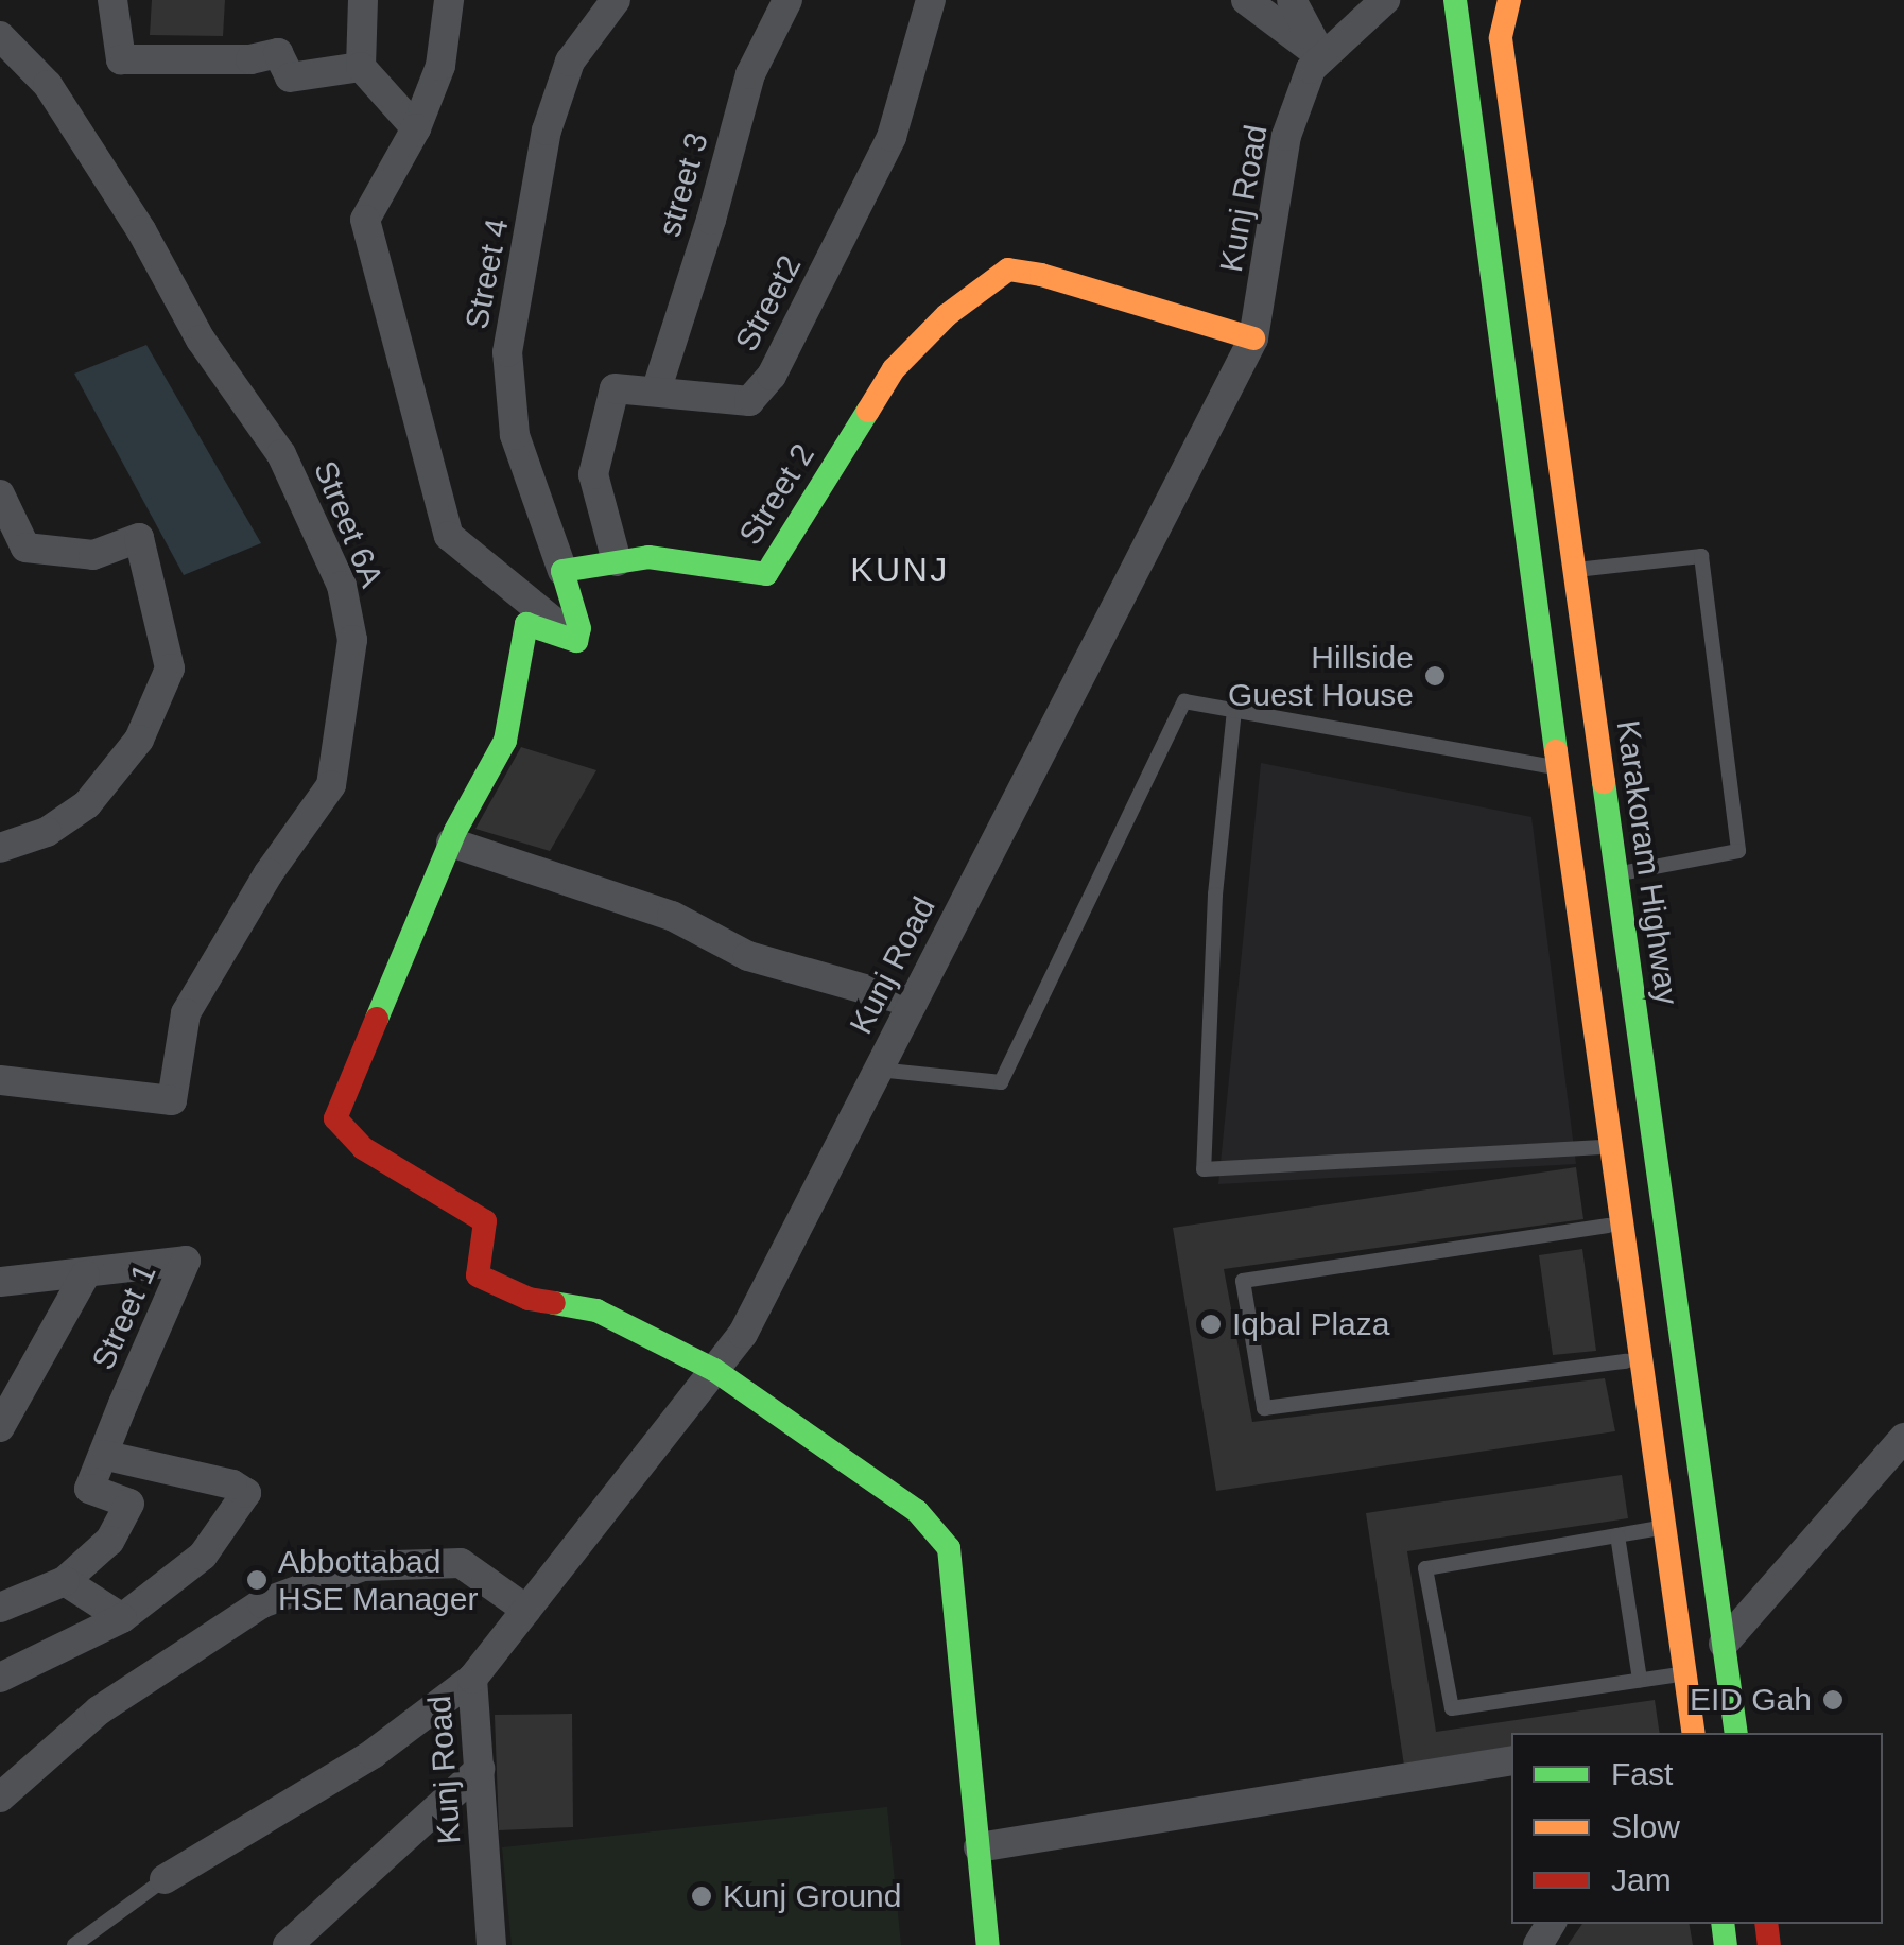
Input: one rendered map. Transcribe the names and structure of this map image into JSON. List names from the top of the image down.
{
  "streets": {
    "main road": ["Street 2", "Karakoram Highway"],
    "street": [
      "street 3",
      "Kunj Road",
      "Street 4",
      "Street2",
      "Street 6A",
      "Street 1"
    ]
  },
  "crossings": [
    ["street 3", "Street2"],
    ["Kunj Road", "Street 2"],
    ["Street 4", "Street 2"],
    ["Street2", "Street 2"]
  ],
  "districts": ["KUNJ"],
  "places": [
    "Hillside Guest House",
    "Iqbal Plaza",
    "Abbottabad HSE Manager",
    "EID Gah",
    "Kunj Ground"
  ],
  "legend": ["Fast", "Slow", "Jam"]
}
